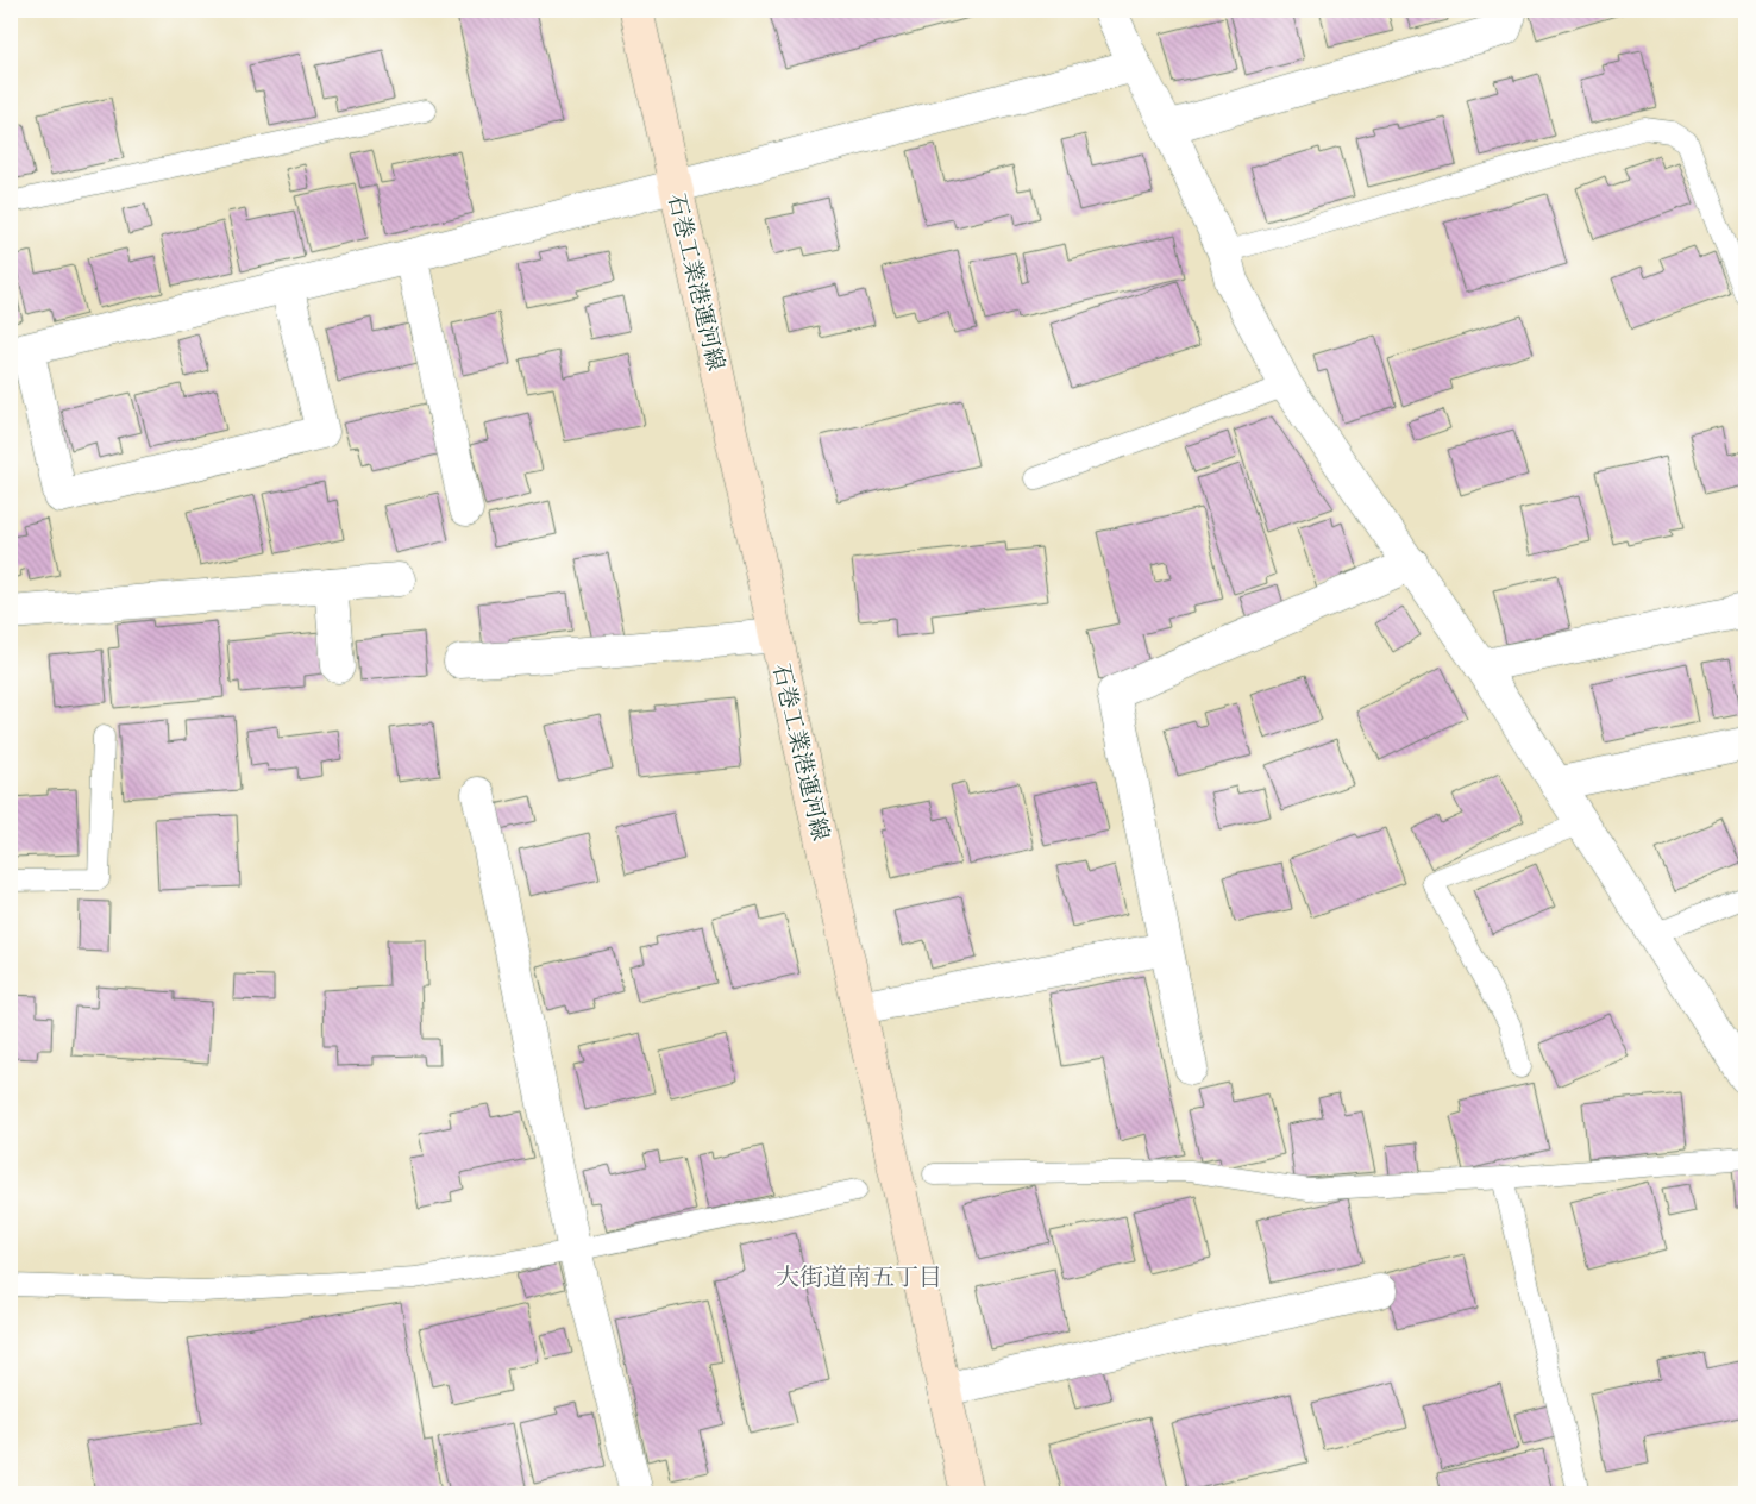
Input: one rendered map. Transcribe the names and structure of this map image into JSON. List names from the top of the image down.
{
  "streets": {
    "street": ["石巻工業港運河線"]
  },
  "districts": ["大街道南五丁目"]
}
